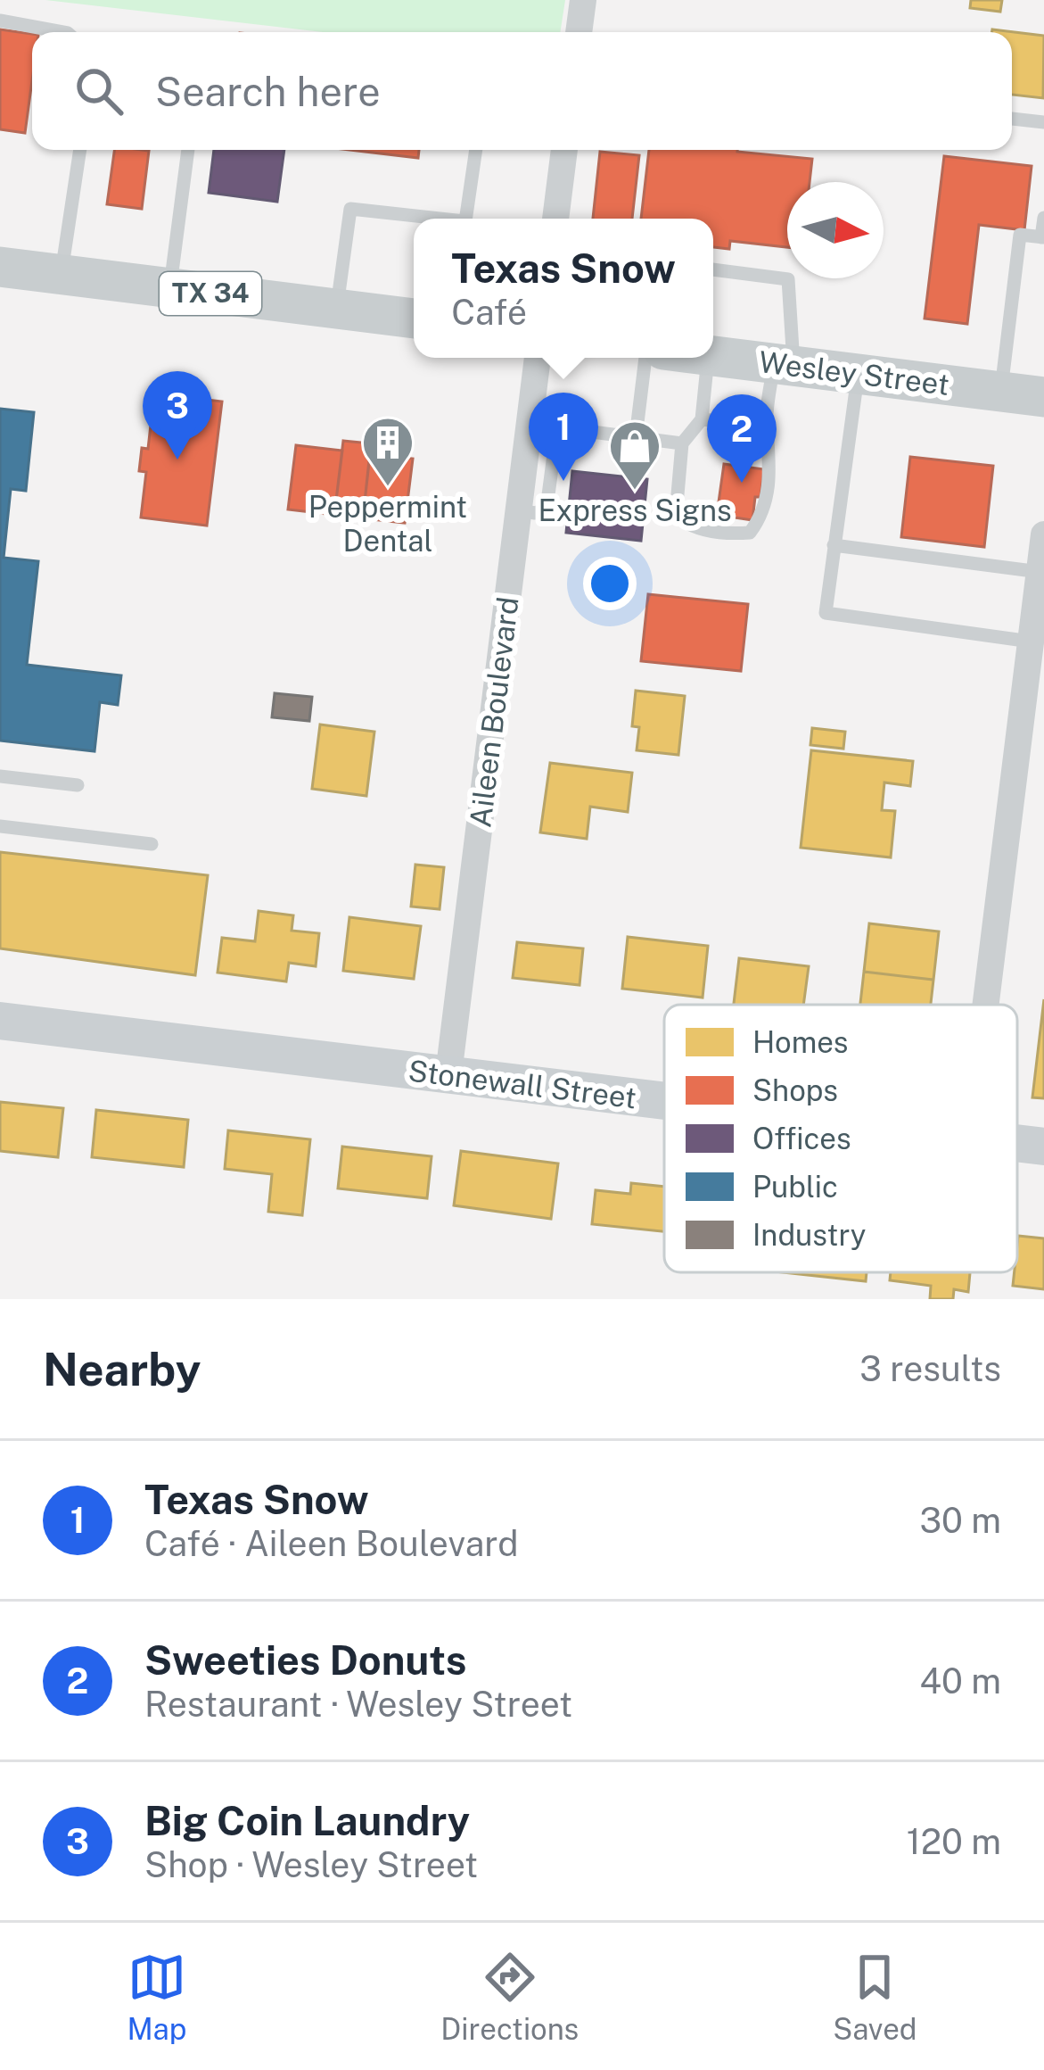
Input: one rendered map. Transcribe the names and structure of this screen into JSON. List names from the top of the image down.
{
  "streets": {
    "main road": ["TX 34", "Wesley Street"],
    "street": ["Aileen Boulevard", "Stonewall Street"]
  },
  "crossings": [
    ["Aileen Boulevard", "Stonewall Street"]
  ],
  "places": {
    "building": ["Peppermint Dental"],
    "shop": ["Express Signs"]
  },
  "legend": [
    "Homes",
    "Shops",
    "Offices",
    "Public",
    "Industry"
  ],
  "north": "right",
  "page": {
    "search": "Search here",
    "popup": ["Texas Snow", "Café"],
    "pins": ["3", "1", "2"],
    "heading": ["Nearby", "3 results"],
    "list": [
      {
        "mark": "1",
        "name": "Texas Snow",
        "note": "Café · Aileen Boulevard",
        "value": "30 m"
      },
      {
        "mark": "2",
        "name": "Sweeties Donuts",
        "note": "Restaurant · Wesley Street",
        "value": "40 m"
      },
      {
        "mark": "3",
        "name": "Big Coin Laundry",
        "note": "Shop · Wesley Street",
        "value": "120 m"
      }
    ],
    "nav": ["Map", "Directions", "Saved"]
  }
}
